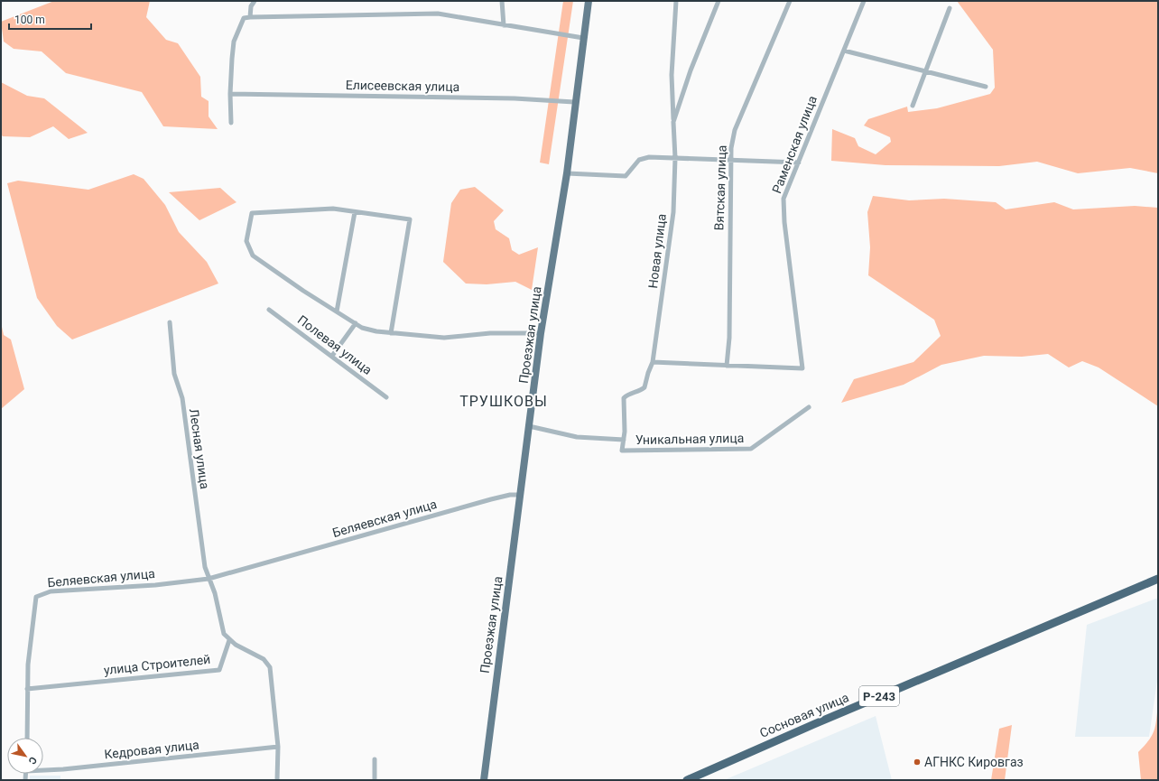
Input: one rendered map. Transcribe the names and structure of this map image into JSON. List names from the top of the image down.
{
  "streets": {
    "highway": ["Р-243", "Сосновая улица"],
    "main road": ["Проезжая улица"],
    "street": [
      "Елисеевская улица",
      "Раменская улица",
      "Вятская улица",
      "Новая улица",
      "Полевая улица",
      "Уникальная улица",
      "Лесная улица",
      "Беляевская улица",
      "улица Строителей",
      "Кедровая улица"
    ]
  },
  "crossings": [
    ["Елисеевская улица", "Проезжая улица"],
    ["Раменская улица", "Вятская улица"],
    ["Новая улица", "Уникальная улица"],
    ["Проезжая улица", "Беляевская улица"],
    ["Лесная улица", "Беляевская улица"],
    ["Лесная улица", "улица Строителей"],
    ["Беляевская улица", "улица Строителей"]
  ],
  "districts": ["ТРУШКОВЫ"],
  "places": ["АГНКС Кировгаз"],
  "scale_bar": "100 m",
  "north": "bottom right"
}
